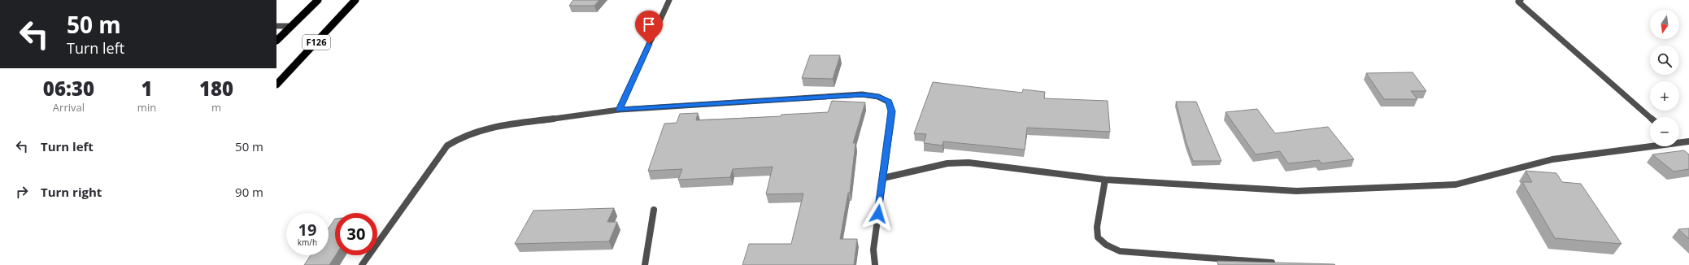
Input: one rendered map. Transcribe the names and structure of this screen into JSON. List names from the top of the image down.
{
  "streets": {
    "main road": ["F126"]
  },
  "north": "bottom",
  "page": {
    "turn": ["50 m", "Turn left"],
    "map_buttons": ["+", "−"],
    "eta": [
      "06:30",
      "Arrival",
      "1",
      "min",
      "180",
      "m"
    ],
    "list": [
      {
        "name": "Turn left",
        "value": "50 m"
      },
      {
        "name": "Turn right",
        "value": "90 m"
      }
    ],
    "speed": "19 km/h",
    "limit": "30"
  }
}
